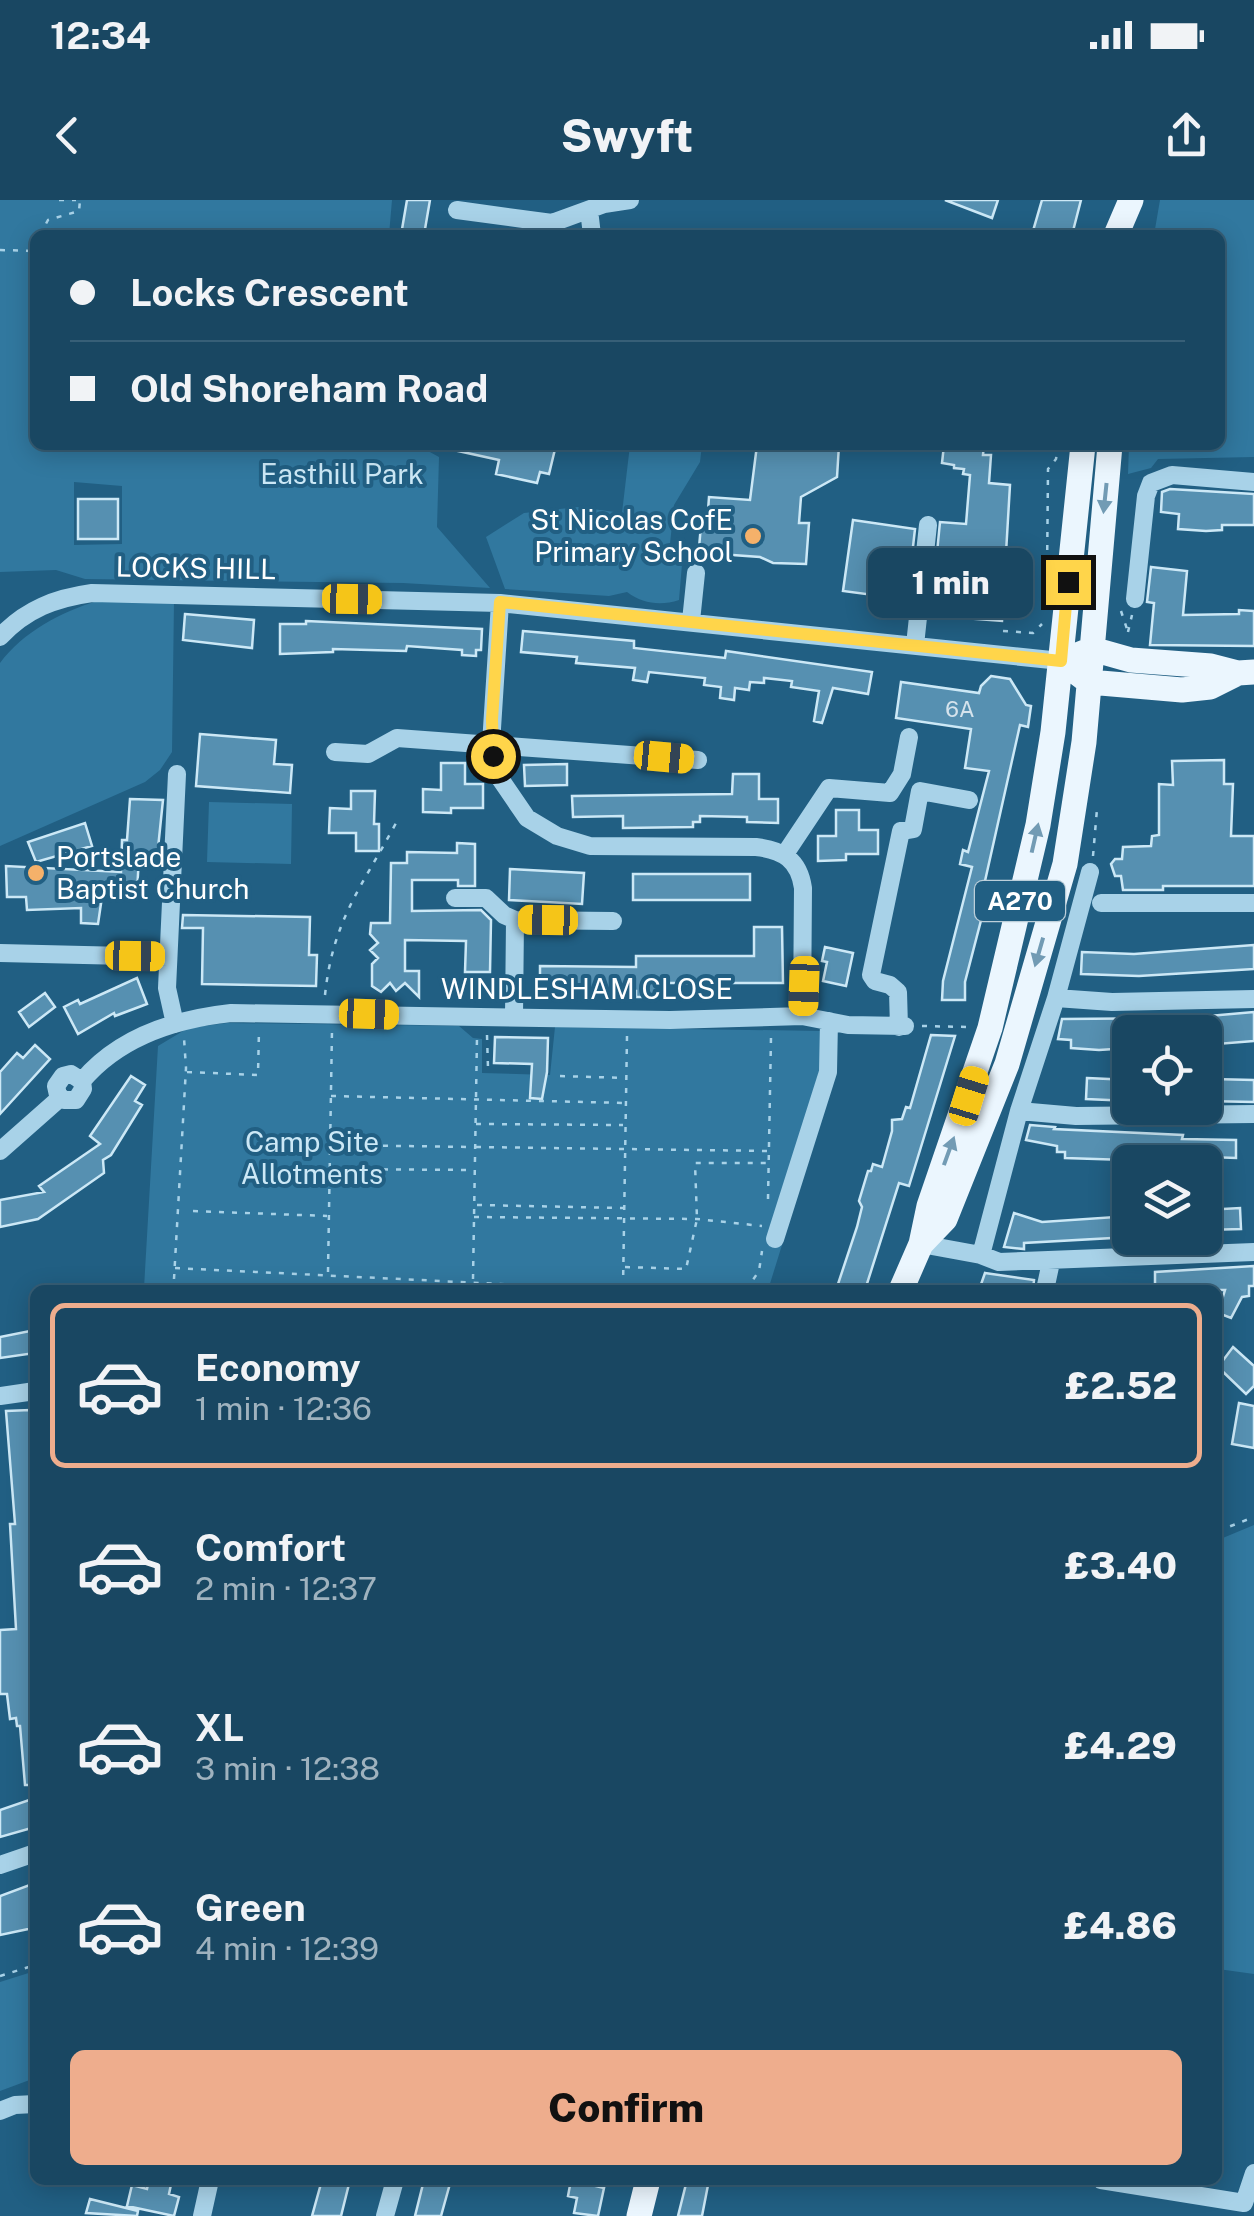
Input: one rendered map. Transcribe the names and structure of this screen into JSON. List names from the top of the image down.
{
  "streets": {
    "main road": ["A270"],
    "street": ["LOCKS HILL", "WINDLESHAM CLOSE"]
  },
  "crossings": [
    ["LOCKS HILL", "A270"]
  ],
  "parks": ["Easthill Park", "Camp Site Allotments"],
  "places": ["St Nicolas CofE Primary School", "Portslade Baptist Church"],
  "house_numbers": ["6A"],
  "page": {
    "status": "12:34",
    "header": "Swyft",
    "banner": ["Locks Crescent", "Old Shoreham Road"],
    "bubble": "1 min",
    "list": [
      {
        "name": "Economy",
        "note": "1 min · 12:36",
        "value": "£2.52"
      },
      {
        "name": "Comfort",
        "note": "2 min · 12:37",
        "value": "£3.40"
      },
      {
        "name": "XL",
        "note": "3 min · 12:38",
        "value": "£4.29"
      },
      {
        "name": "Green",
        "note": "4 min · 12:39",
        "value": "£4.86"
      }
    ],
    "buttons": "Confirm"
  }
}
